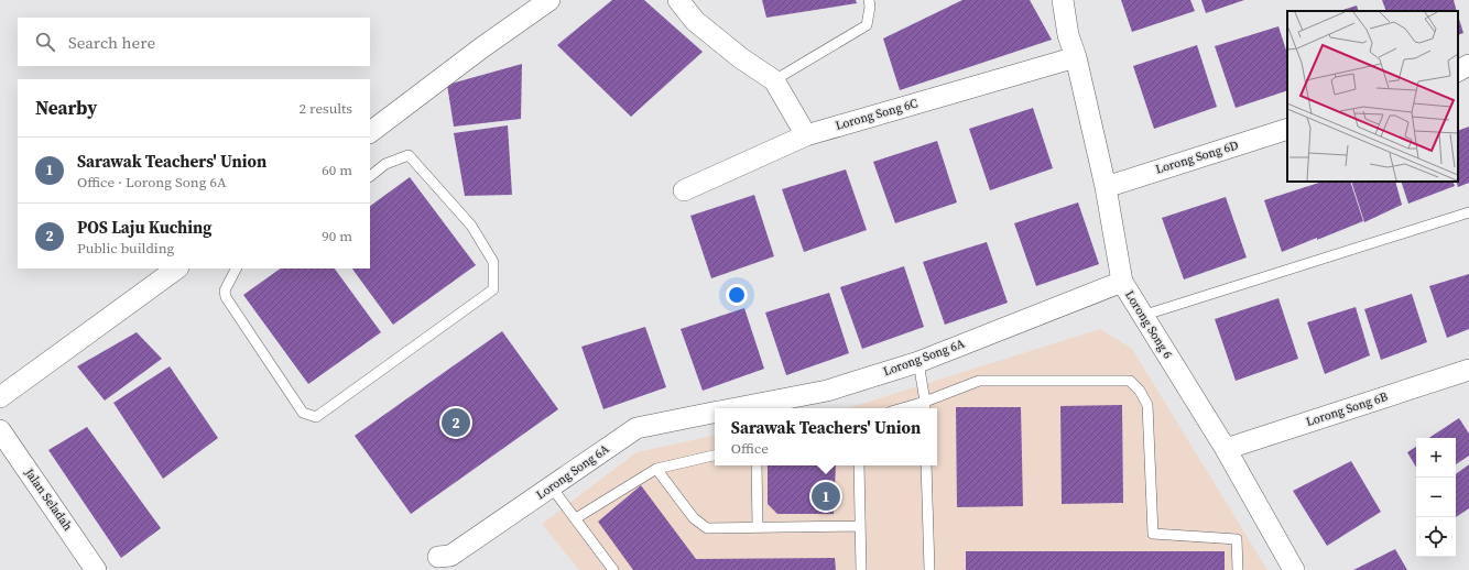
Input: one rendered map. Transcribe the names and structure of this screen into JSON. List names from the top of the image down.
{
  "streets": {
    "street": [
      "Lorong Song 6C",
      "Lorong Song 6D",
      "Lorong Song 6",
      "Lorong Song 6A",
      "Lorong Song 6B",
      "Jalan Seladah"
    ]
  },
  "crossings": [
    ["Lorong Song 6C", "Lorong Song 6"],
    ["Lorong Song 6D", "Lorong Song 6"],
    ["Lorong Song 6", "Lorong Song 6A"],
    ["Lorong Song 6", "Lorong Song 6B"]
  ],
  "page": {
    "search": "Search here",
    "heading": ["Nearby", "2 results"],
    "list": [
      {
        "mark": "1",
        "name": "Sarawak Teachers' Union",
        "note": "Office · Lorong Song 6A",
        "value": "60 m"
      },
      {
        "mark": "2",
        "name": "POS Laju Kuching",
        "note": "Public building",
        "value": "90 m"
      }
    ],
    "pins": ["2", "1"],
    "popup": ["Sarawak Teachers' Union", "Office"],
    "map_buttons": ["+", "−"]
  }
}
